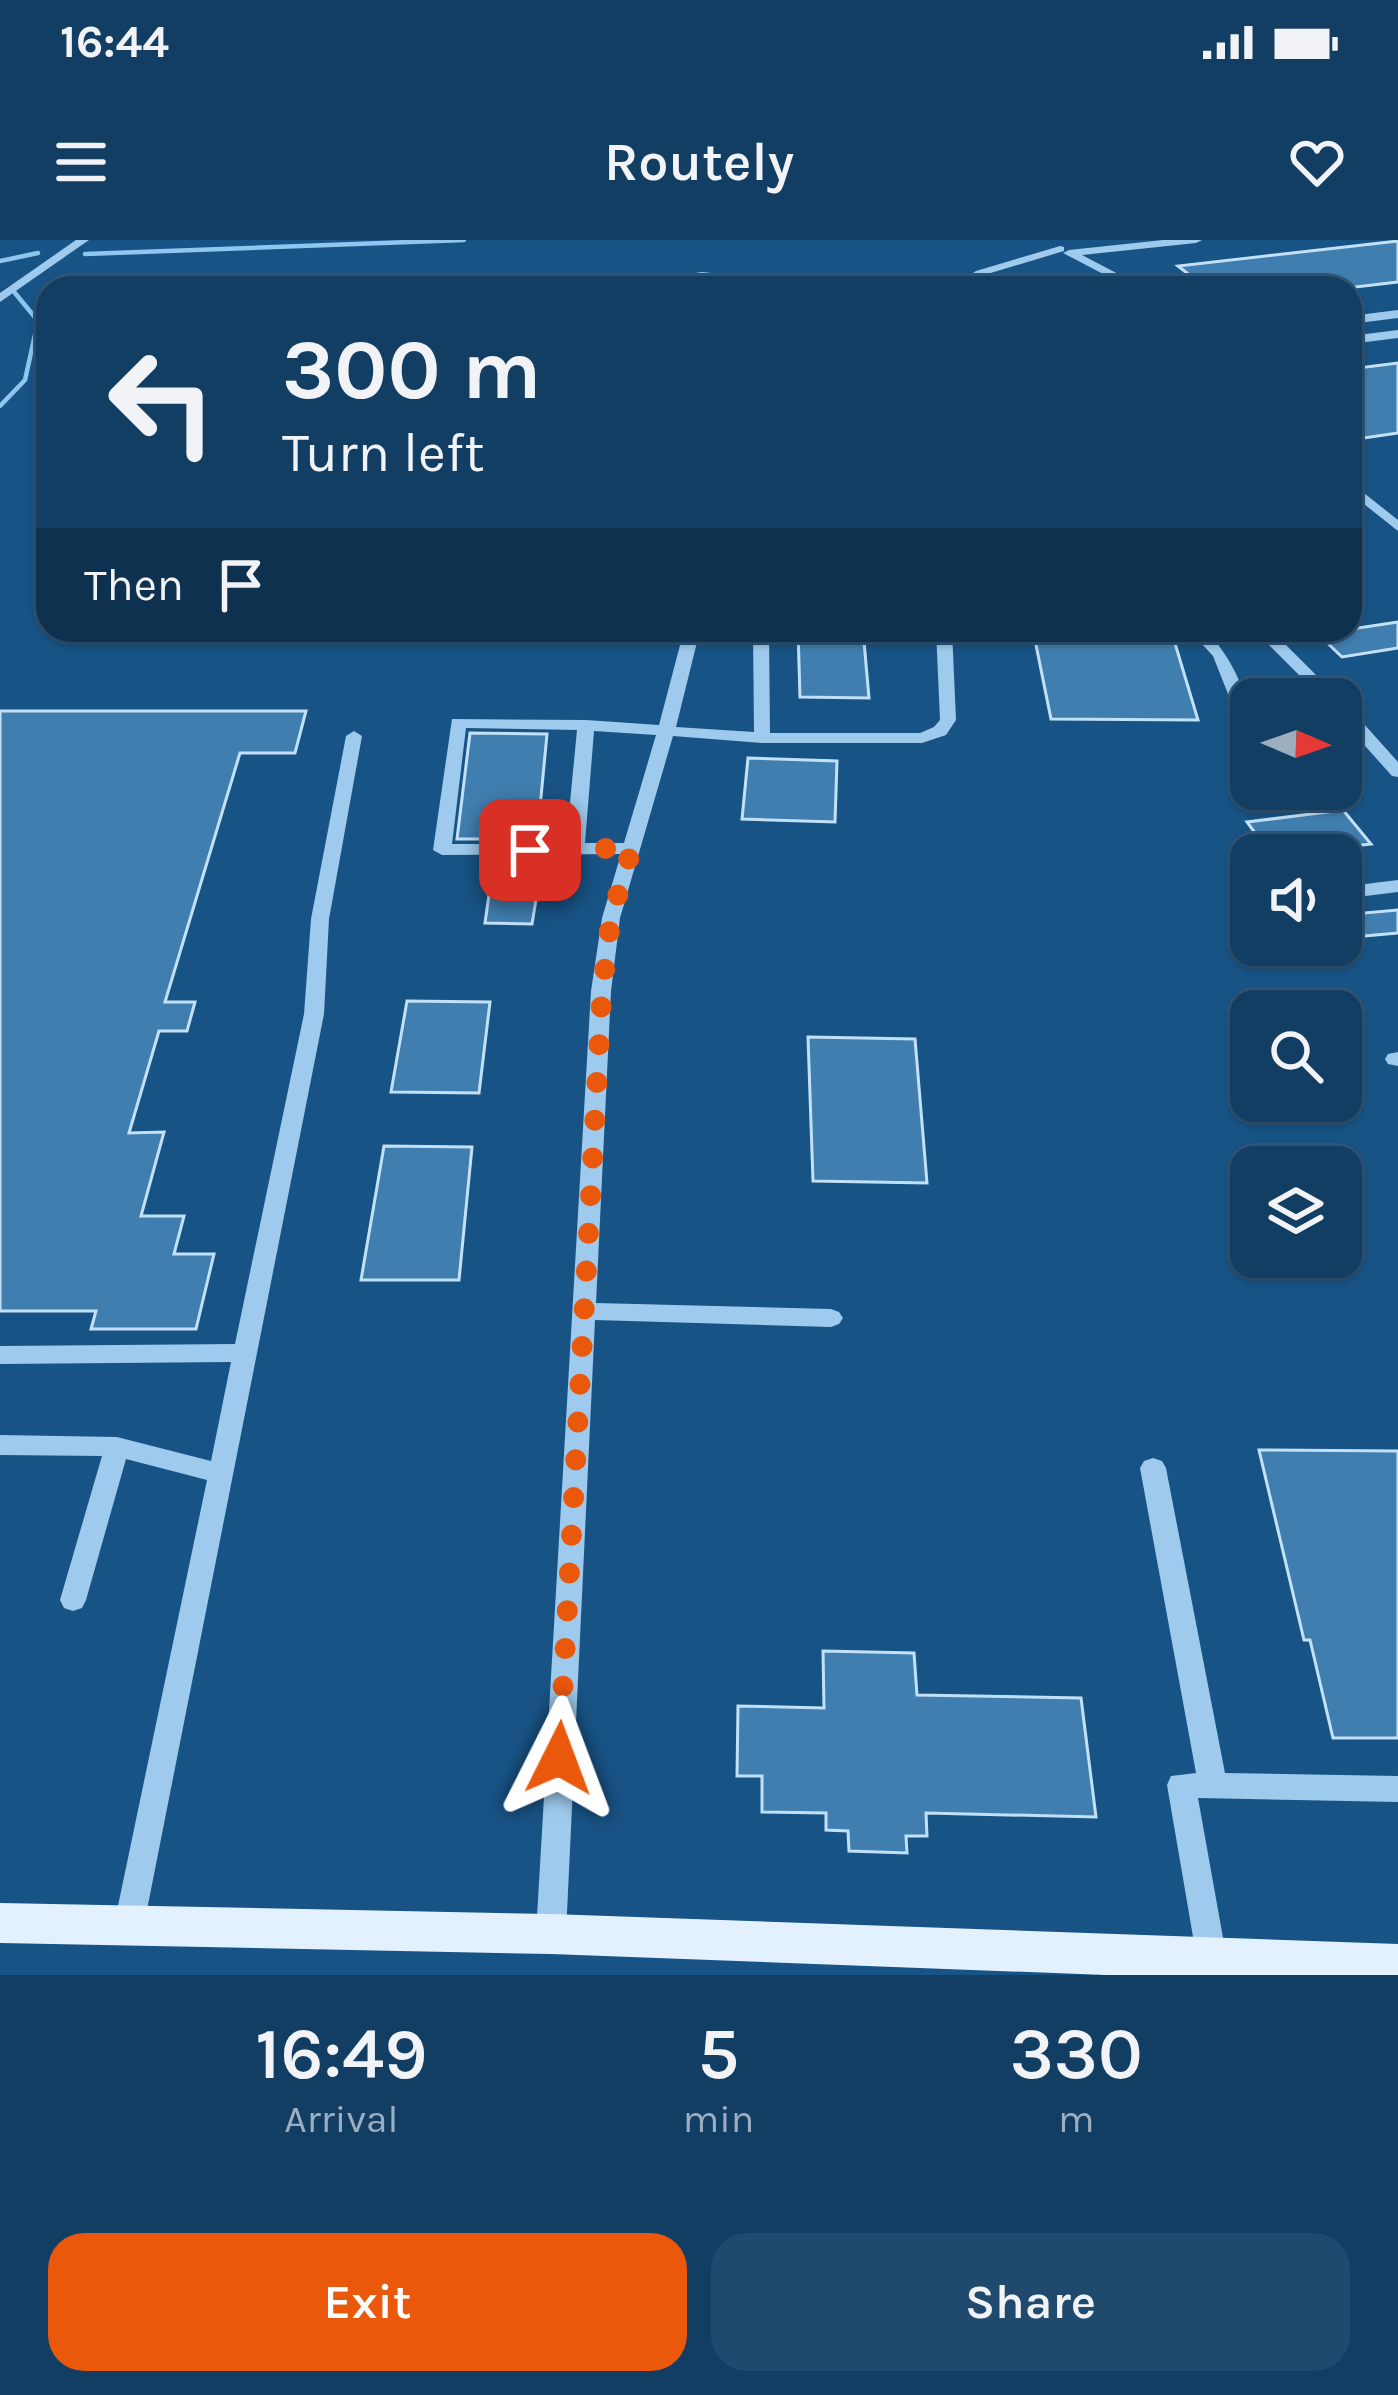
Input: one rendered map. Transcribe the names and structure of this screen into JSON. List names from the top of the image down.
{
  "north": "right",
  "page": {
    "status": "16:44",
    "header": "Routely",
    "turn": ["300 m", "Turn left"],
    "then": "Then",
    "eta": [
      "16:49",
      "Arrival",
      "5",
      "min",
      "330",
      "m"
    ],
    "buttons": ["Exit", "Share"]
  }
}
